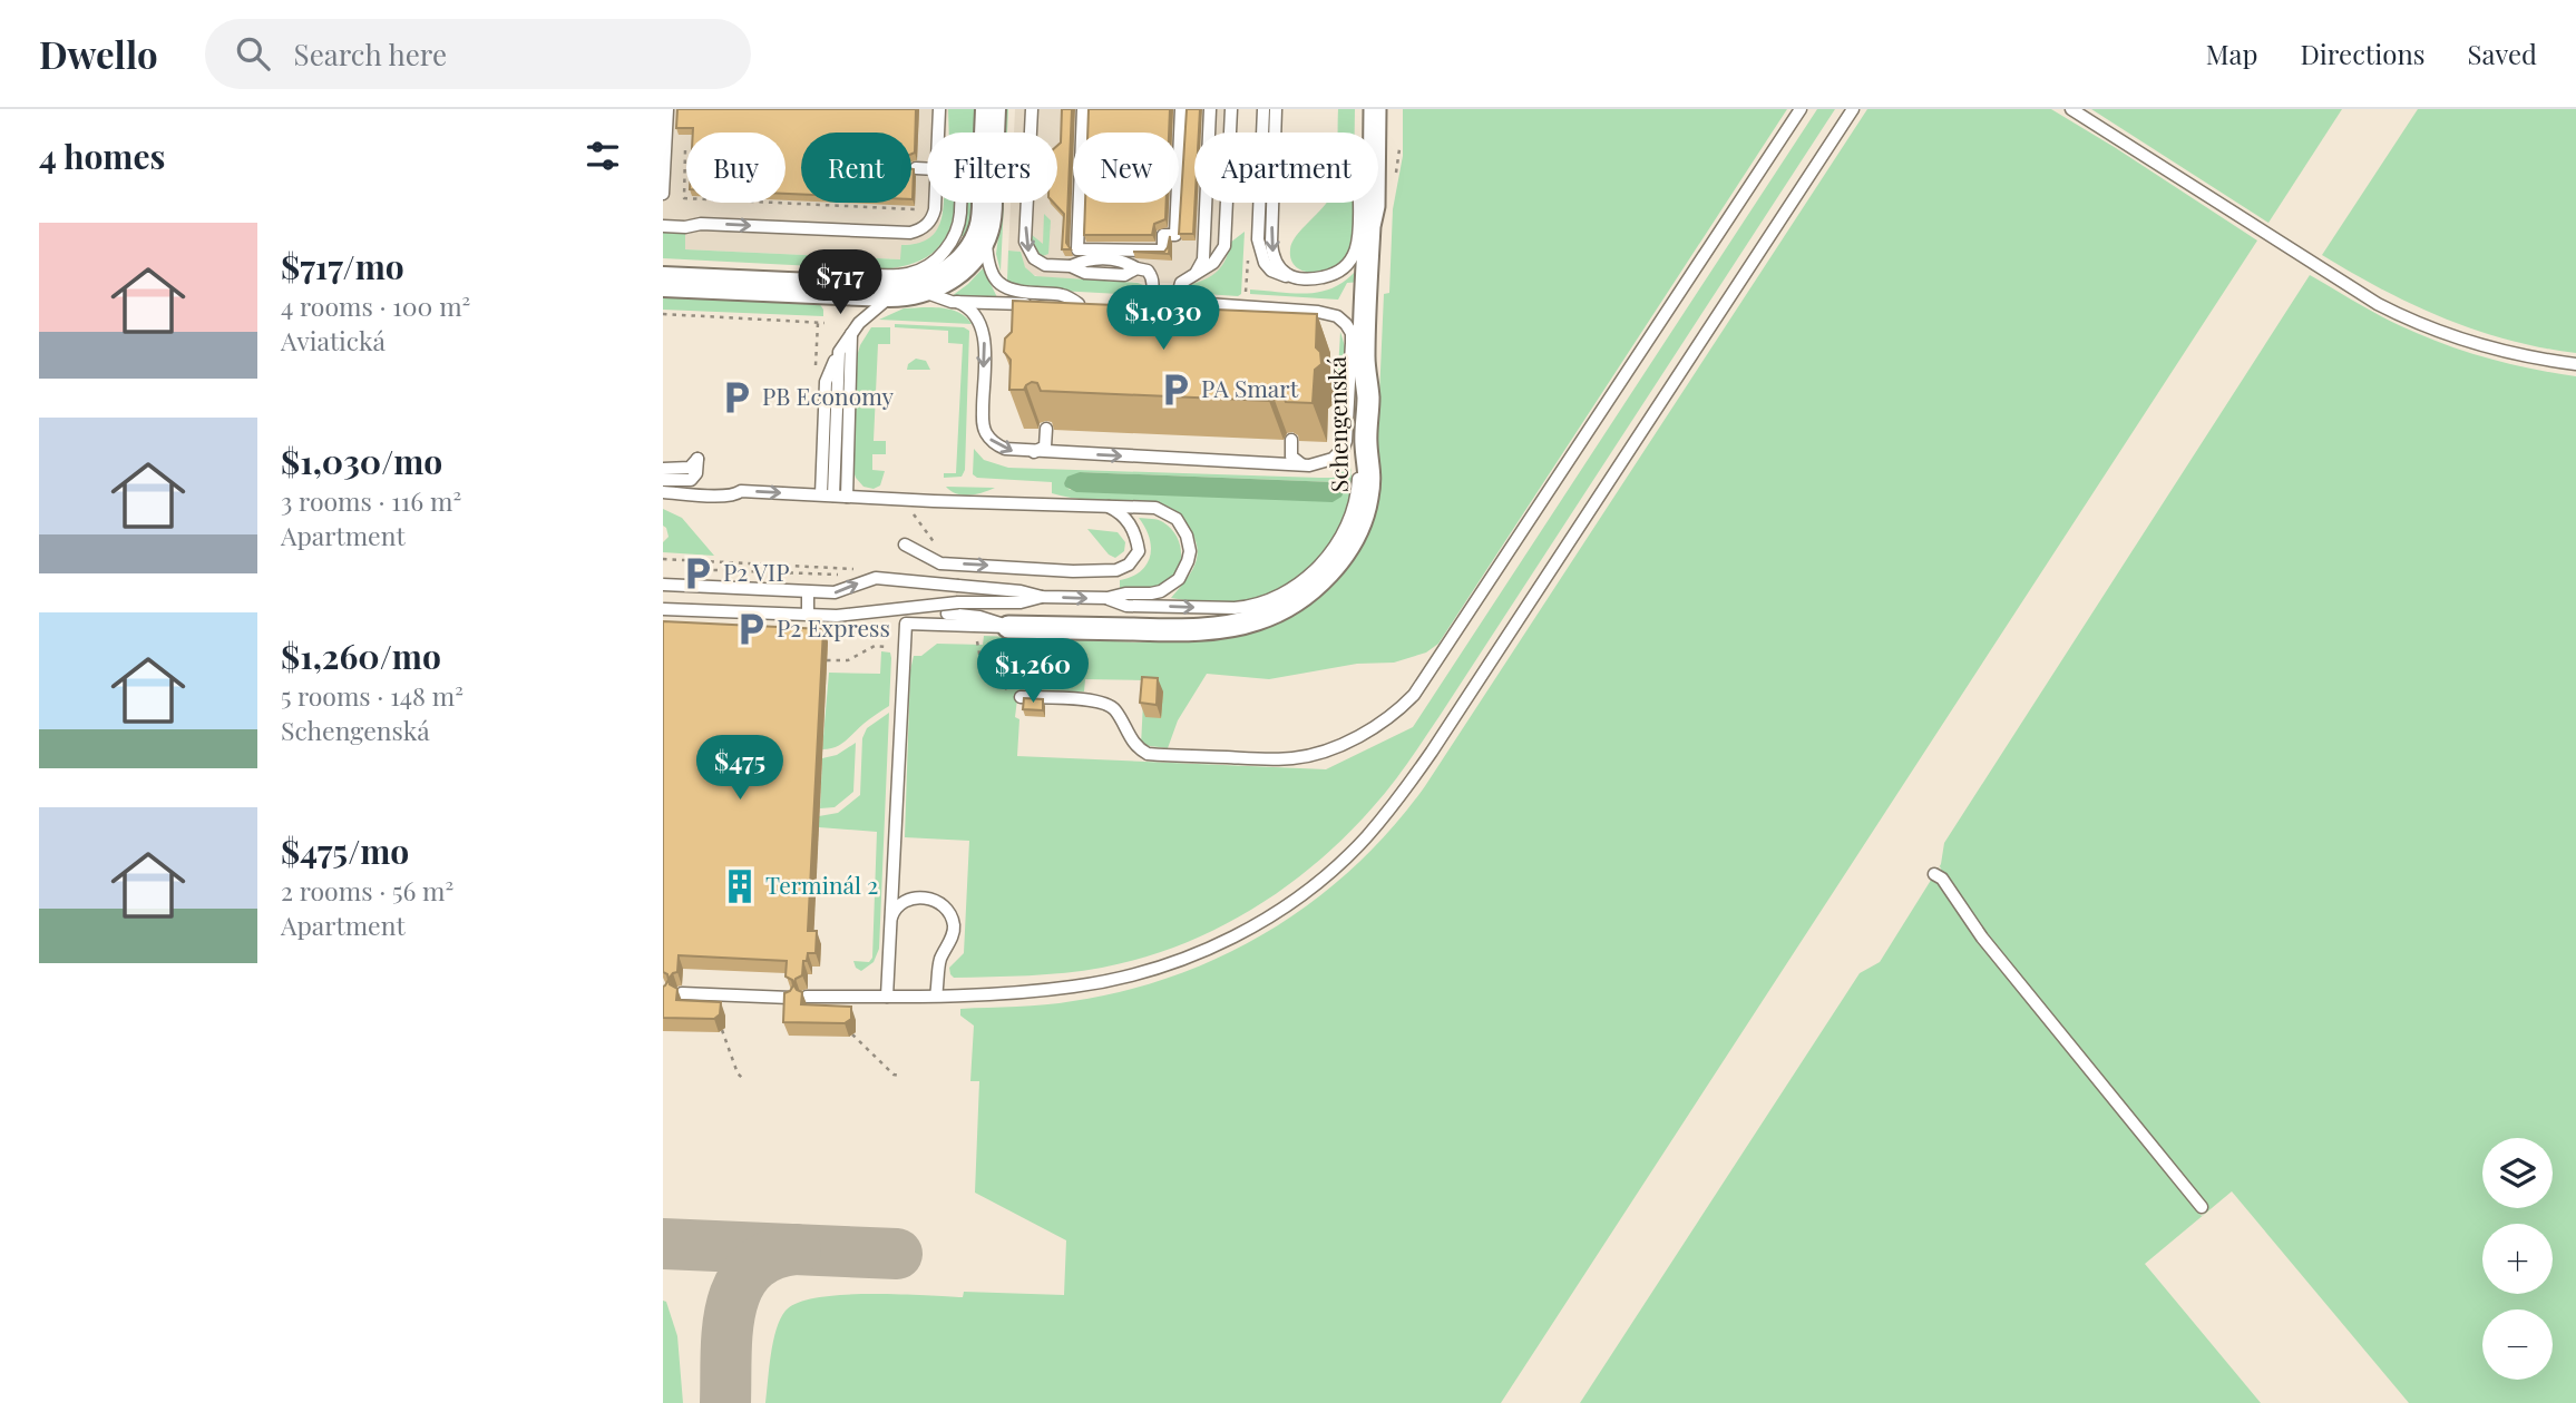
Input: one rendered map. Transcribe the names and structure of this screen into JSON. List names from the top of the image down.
{
  "streets": {
    "street": ["Schengenská"]
  },
  "places": {
    "parking": [
      "PA Smart",
      "PB Economy",
      "P2 VIP",
      "P2 Express"
    ],
    "building": ["Terminál 2"]
  },
  "page": {
    "header": "Dwello",
    "search": "Search here",
    "nav": ["Map", "Directions", "Saved"],
    "heading": "4 homes",
    "chip": [
      "Buy",
      "Rent",
      "Filters",
      "New",
      "Apartment"
    ],
    "list": [
      {
        "name": "$717/mo",
        "note": "4 rooms · 100 m² · Aviatická"
      },
      {
        "name": "$1,030/mo",
        "note": "3 rooms · 116 m² · Apartment"
      },
      {
        "name": "$1,260/mo",
        "note": "5 rooms · 148 m² · Schengenská"
      },
      {
        "name": "$475/mo",
        "note": "2 rooms · 56 m² · Apartment"
      }
    ],
    "price": [
      "$717",
      "$1,030",
      "$1,260",
      "$475"
    ],
    "map_buttons": ["+", "−"]
  }
}
